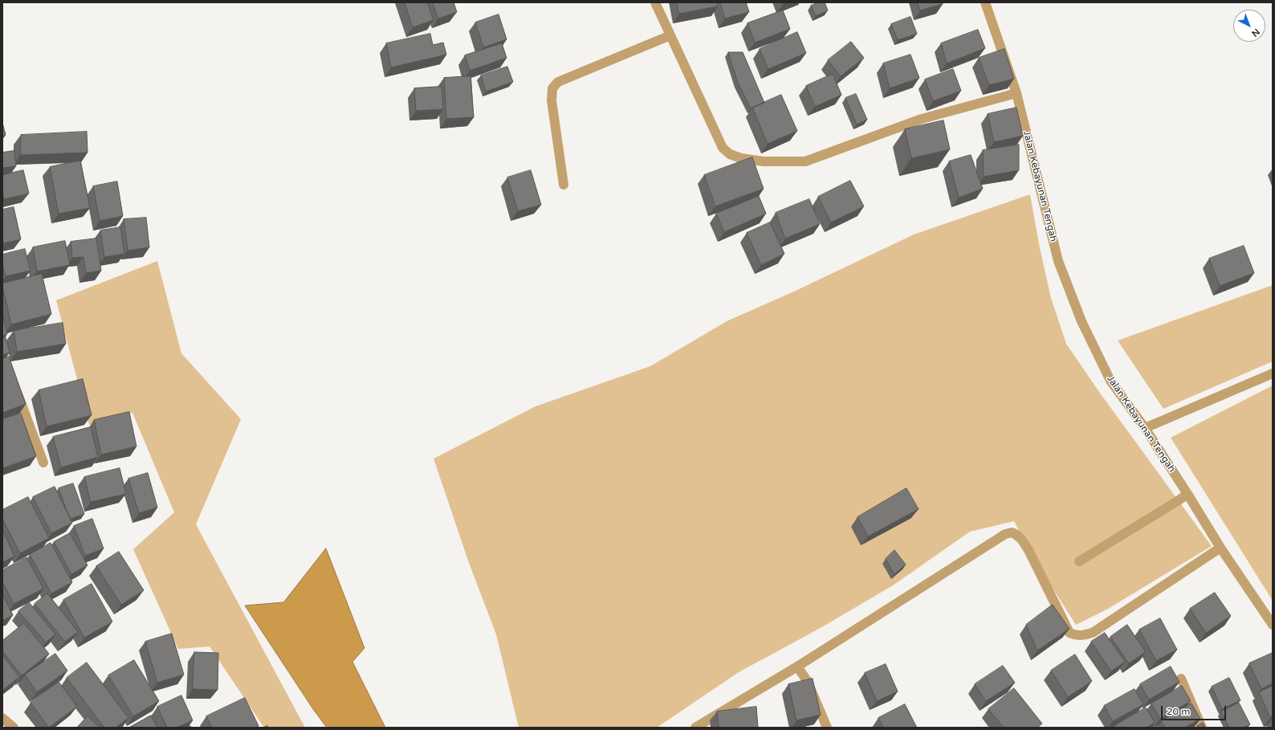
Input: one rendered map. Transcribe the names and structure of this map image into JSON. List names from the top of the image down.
{
  "streets": {
    "street": ["Jalan Kebayunan Tengah"]
  },
  "scale_bar": "20 m",
  "north": "bottom right"
}
